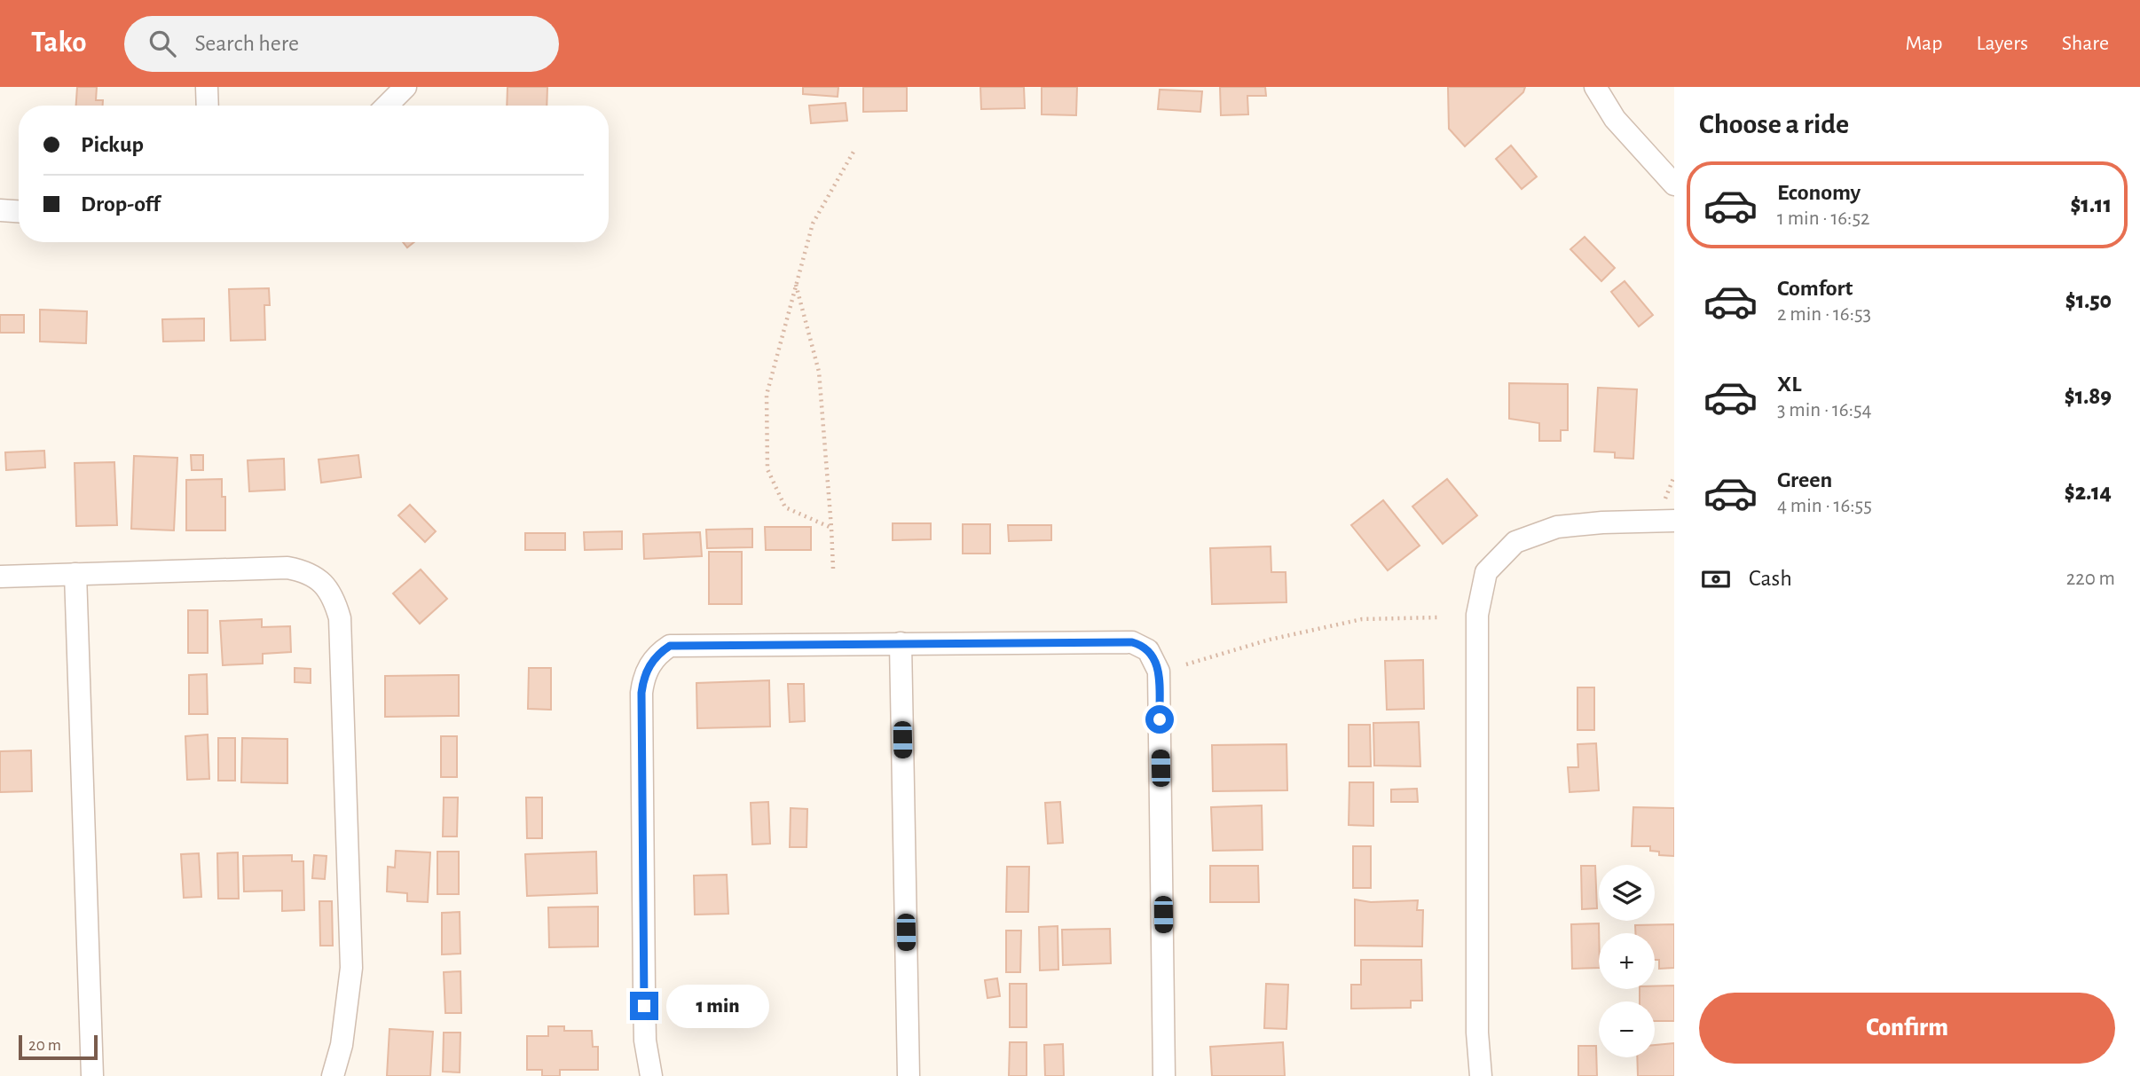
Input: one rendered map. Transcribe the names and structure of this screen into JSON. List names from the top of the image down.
{
  "scale_bar": "20 m",
  "page": {
    "header": "Tako",
    "search": "Search here",
    "nav": ["Map", "Layers", "Share"],
    "heading": "Choose a ride",
    "banner": ["Pickup", "Drop-off"],
    "list": [
      {
        "name": "Economy",
        "note": "1 min · 16:52",
        "value": "$1.11"
      },
      {
        "name": "Comfort",
        "note": "2 min · 16:53",
        "value": "$1.50"
      },
      {
        "name": "XL",
        "note": "3 min · 16:54",
        "value": "$1.89"
      },
      {
        "name": "Green",
        "note": "4 min · 16:55",
        "value": "$2.14"
      }
    ],
    "pay": ["Cash", "220 m"],
    "map_buttons": ["+", "−"],
    "buttons": "Confirm",
    "bubble": "1 min",
    "scale": "20 m"
  }
}
